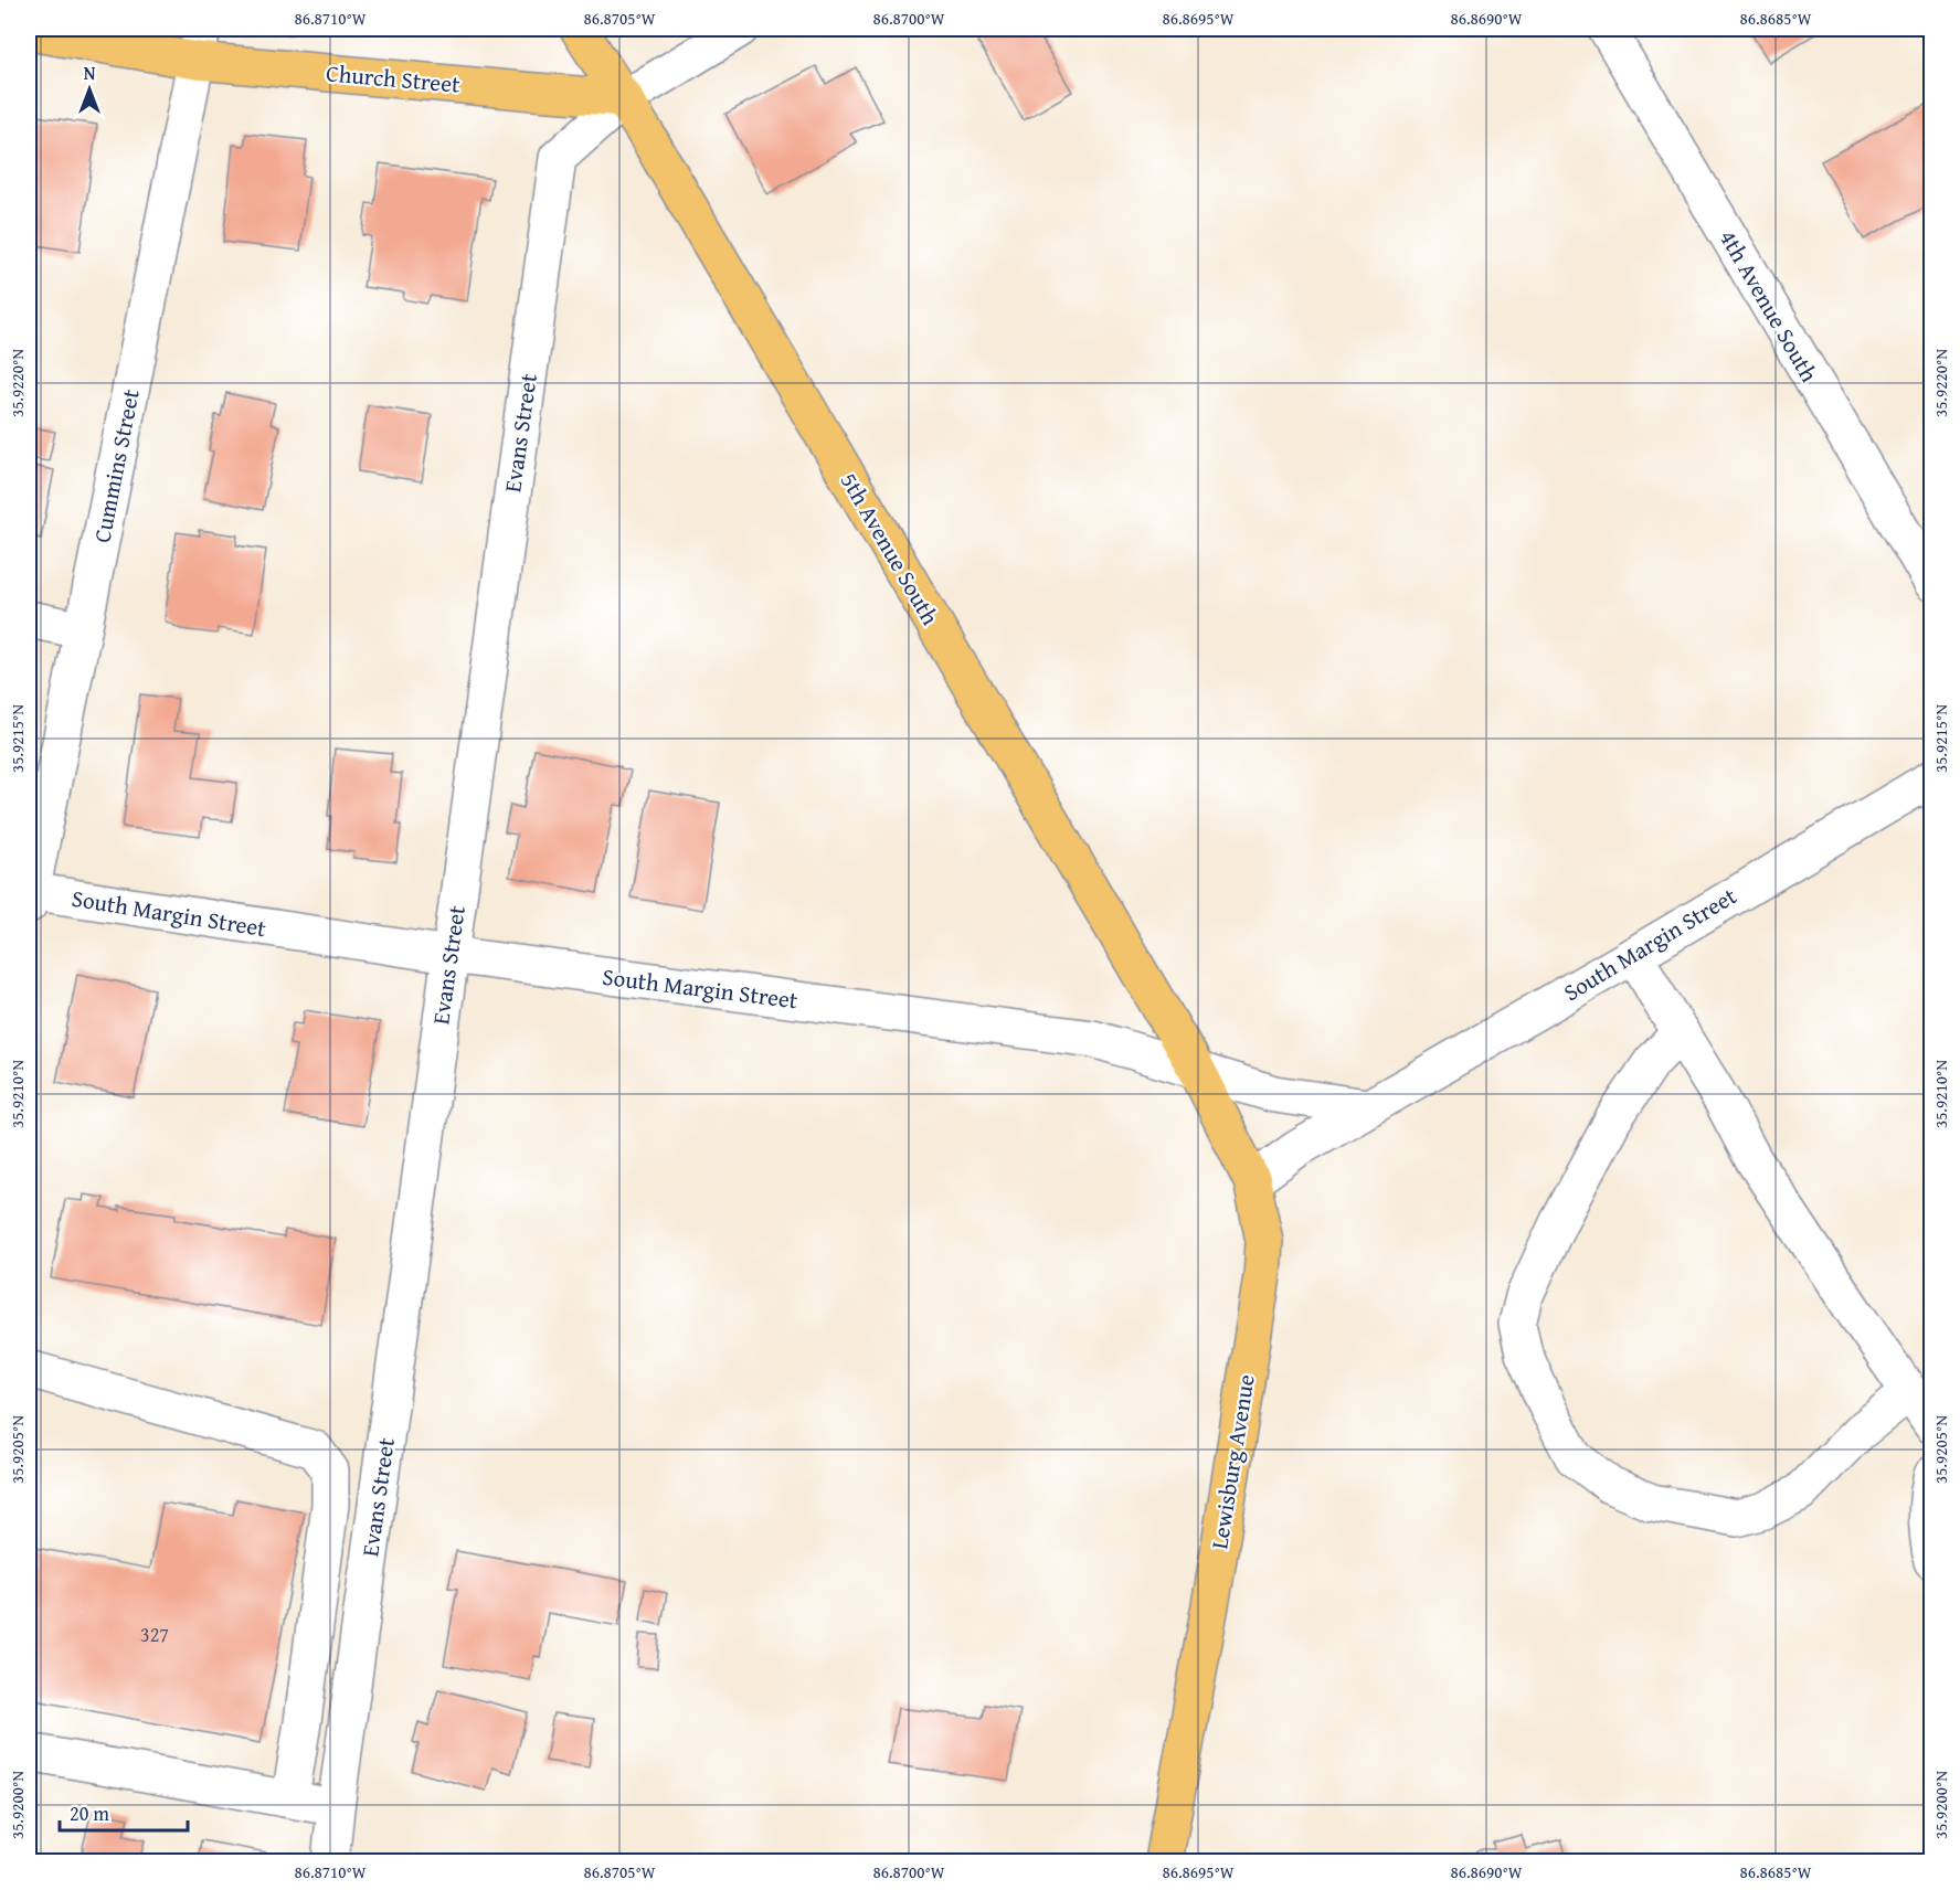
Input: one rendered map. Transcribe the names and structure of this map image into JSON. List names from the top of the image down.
{
  "streets": {
    "main road": ["Church Street", "5th Avenue South", "Lewisburg Avenue"],
    "street": [
      "4th Avenue South",
      "Evans Street",
      "Cummins Street",
      "South Margin Street"
    ]
  },
  "crossings": [
    ["Church Street", "Evans Street"],
    ["Church Street", "Cummins Street"],
    ["Church Street", "5th Avenue South"],
    ["Evans Street", "5th Avenue South"],
    ["Evans Street", "South Margin Street"],
    ["Cummins Street", "South Margin Street"],
    ["5th Avenue South", "South Margin Street"],
    ["5th Avenue South", "Lewisburg Avenue"],
    ["South Margin Street", "Lewisburg Avenue"]
  ],
  "house_numbers": ["327"],
  "scale_bar": "20 m",
  "north": "top",
  "coordinates": [
    "86.8710°W",
    "86.8705°W",
    "86.8700°W",
    "86.8695°W",
    "86.8690°W",
    "86.8685°W",
    "35.9220°N",
    "35.9215°N",
    "35.9210°N",
    "35.9205°N",
    "35.9200°N"
  ]
}
